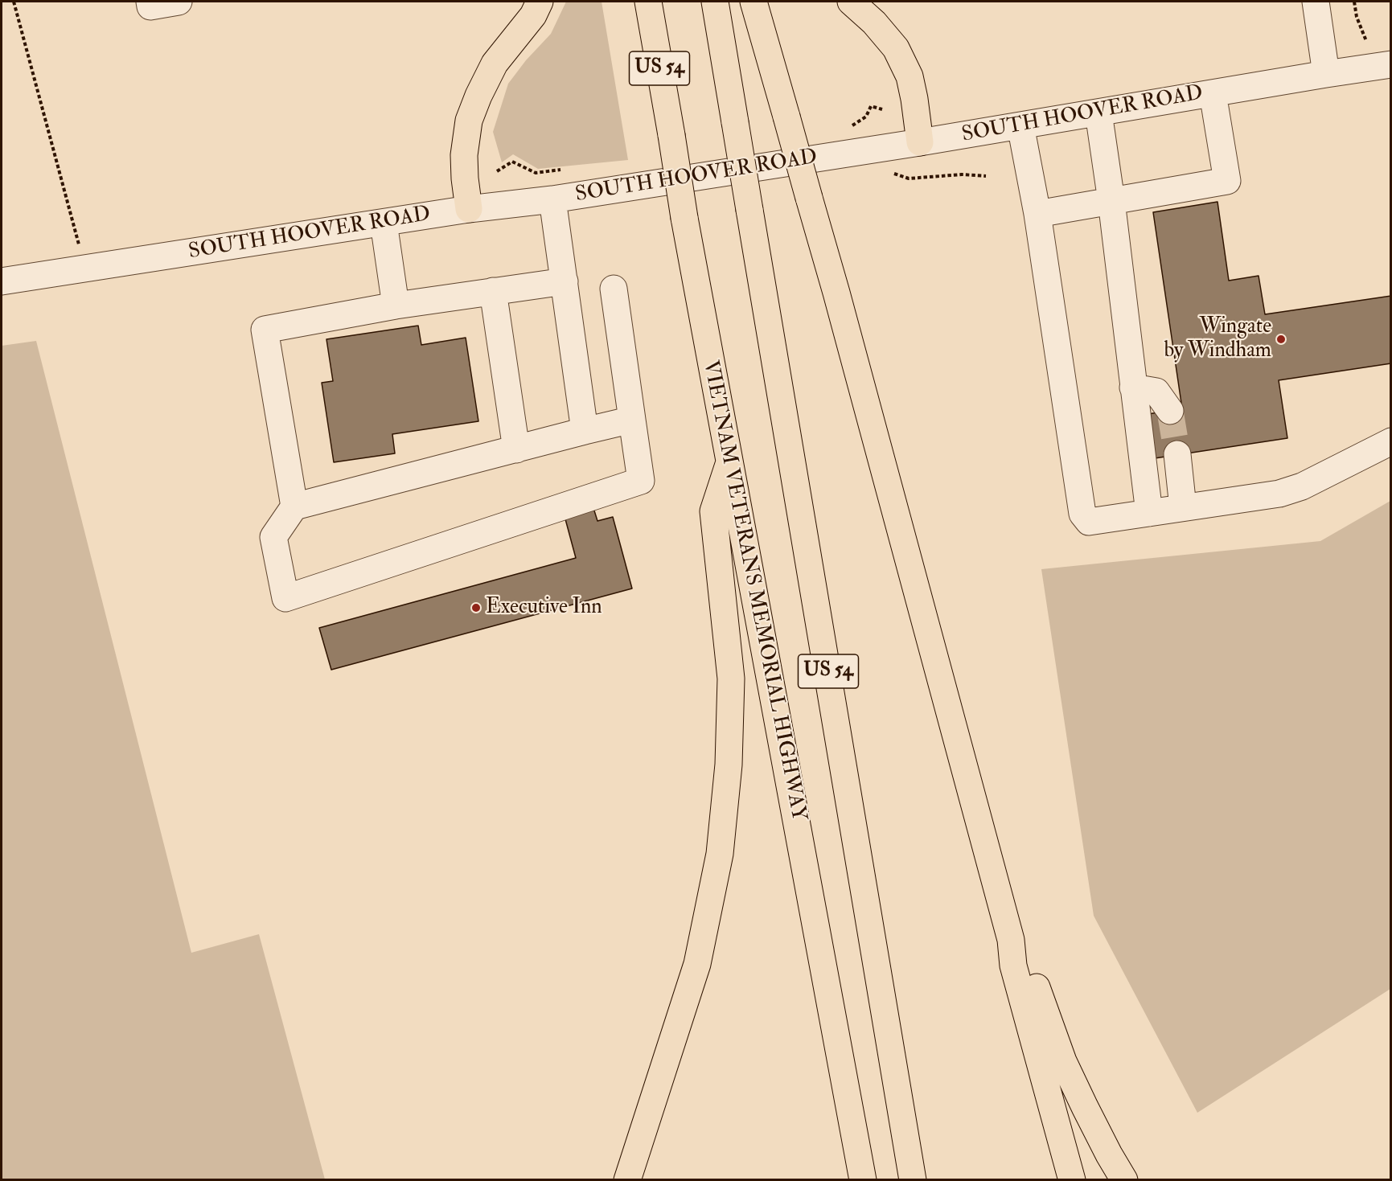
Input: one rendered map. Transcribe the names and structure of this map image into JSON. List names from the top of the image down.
{
  "streets": {
    "main road": ["US 54", "VIETNAM VETERANS MEMORIAL HIGHWAY"],
    "street": ["SOUTH HOOVER ROAD"]
  },
  "places": ["Wingate by Windham", "Executive Inn"]
}
